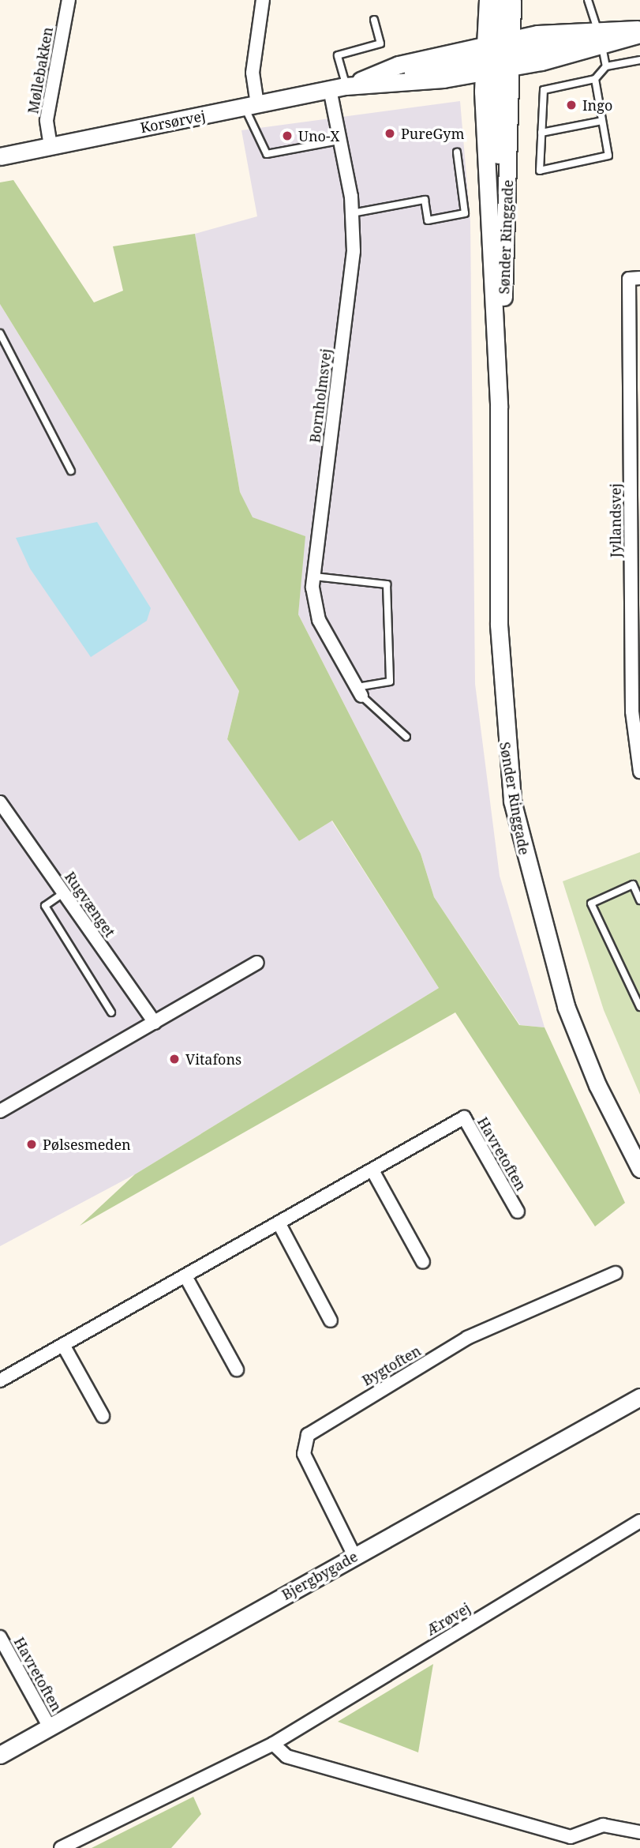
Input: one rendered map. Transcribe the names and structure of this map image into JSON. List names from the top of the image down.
{
  "streets": {
    "street": [
      "Møllebakken",
      "Korsørvej",
      "Sønder Ringgade",
      "Bornholmsvej",
      "Jyllandsvej",
      "Rugvænget",
      "Havretoften",
      "Bygtoften",
      "Bjergbygade",
      "Ærøvej"
    ]
  },
  "crossings": [
    ["Møllebakken", "Korsørvej"],
    ["Korsørvej", "Sønder Ringgade"],
    ["Korsørvej", "Bornholmsvej"],
    ["Havretoften", "Bjergbygade"],
    ["Bygtoften", "Bjergbygade"]
  ],
  "places": [
    "Ingo",
    "PureGym",
    "Uno-X",
    "Vitafons",
    "Pølsesmeden"
  ]
}
